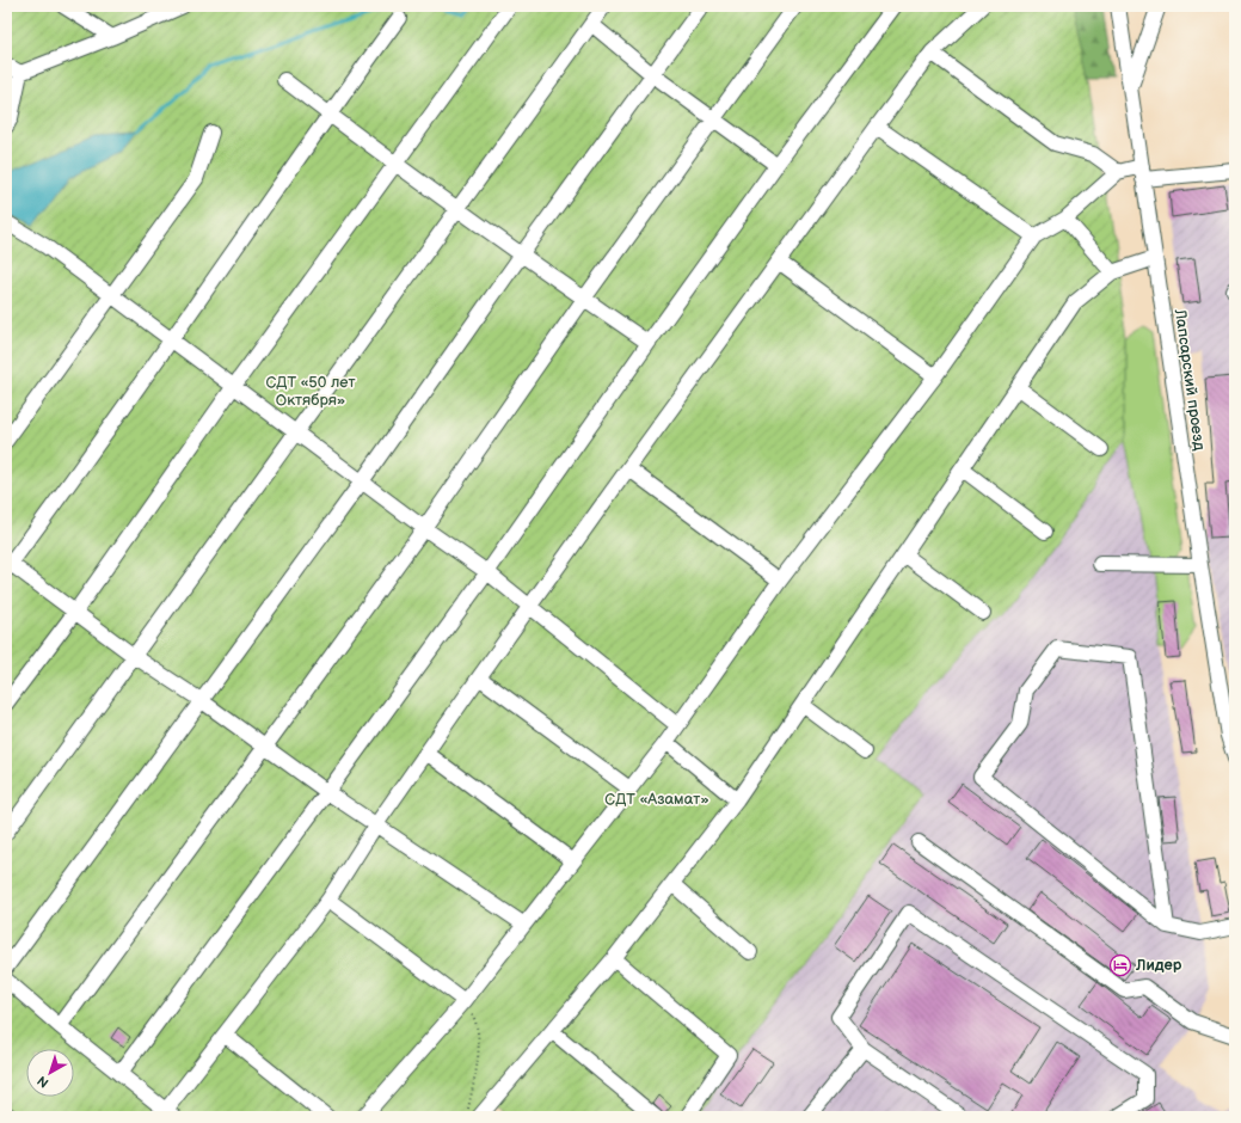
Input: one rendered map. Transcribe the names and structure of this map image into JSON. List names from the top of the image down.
{
  "streets": {
    "street": ["Лапсарский проезд"]
  },
  "parks": ["СДТ «50 лет Октября»", "СДТ «Азамат»"],
  "places": {
    "hotel": ["Лидер"]
  },
  "north": "bottom left"
}
